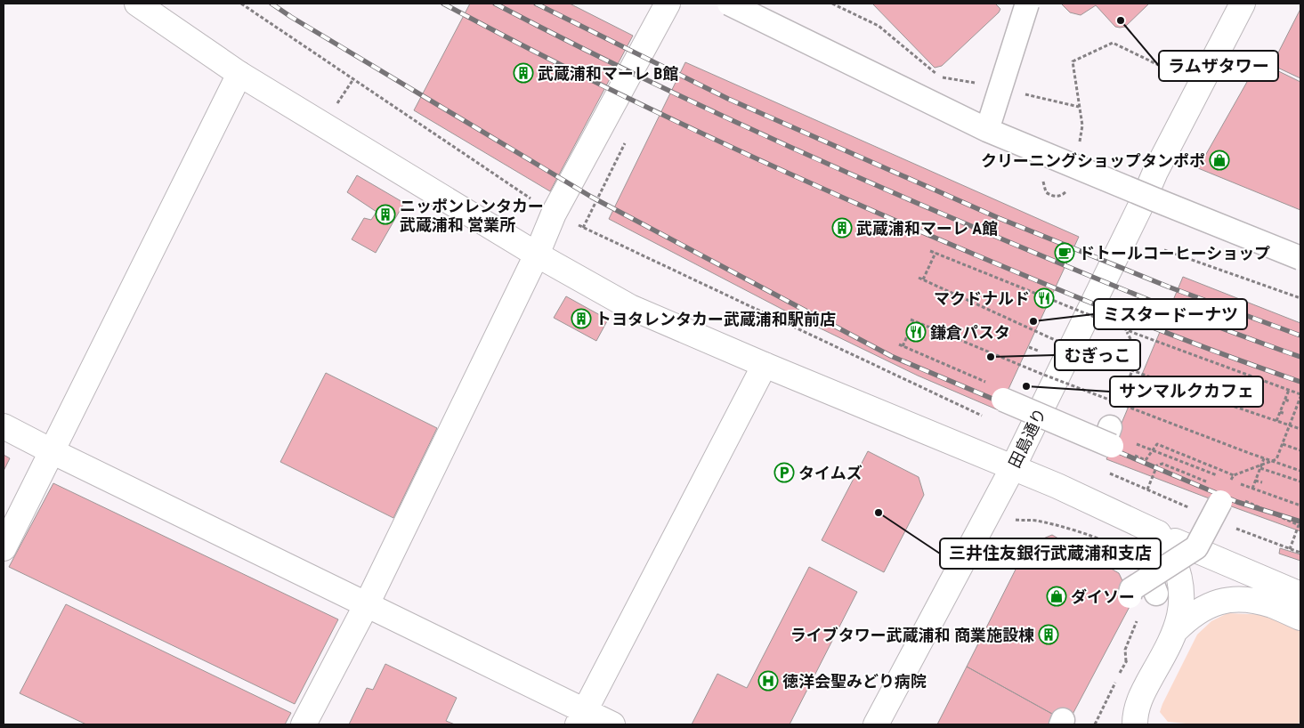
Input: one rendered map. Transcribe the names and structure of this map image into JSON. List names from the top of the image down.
{
  "streets": {
    "street": ["田島通り"]
  },
  "places": {
    "other": [
      "ラムザタワー",
      "ミスタードーナツ",
      "むぎっこ",
      "サンマルクカフェ",
      "三井住友銀行武蔵浦和支店"
    ],
    "building": [
      "武蔵浦和マーレ B館",
      "ニッポンレンタカー 武蔵浦和 営業所",
      "武蔵浦和マーレ A館",
      "トヨタレンタカー武蔵浦和駅前店",
      "ライブタワー武蔵浦和 商業施設棟"
    ],
    "shop": ["クリーニングショップタンポポ", "ダイソー"],
    "cafe": ["ドトールコーヒーショップ"],
    "restaurant": ["マクドナルド", "鎌倉パスタ"],
    "parking": ["タイムズ"],
    "hospital": ["徳洋会聖みどり病院"]
  }
}
